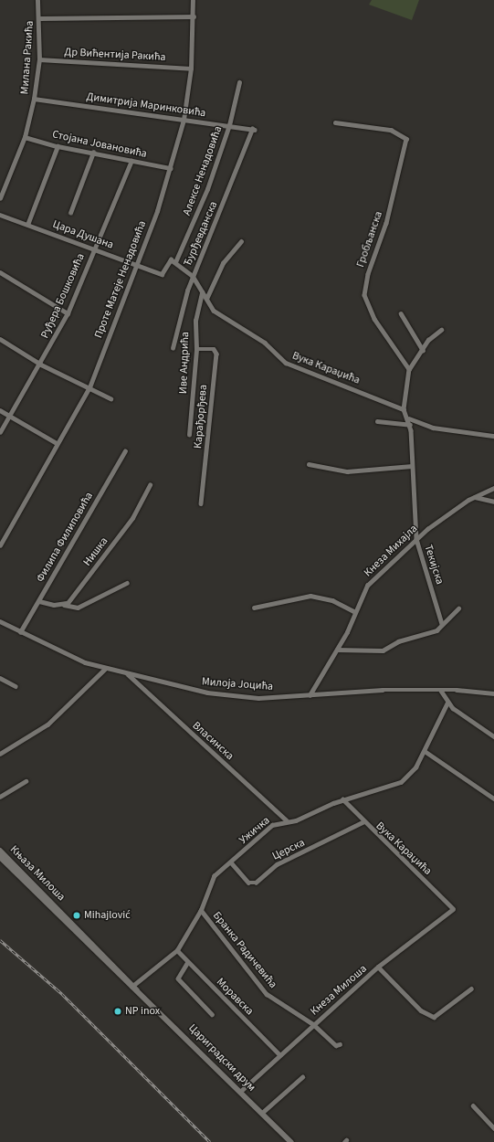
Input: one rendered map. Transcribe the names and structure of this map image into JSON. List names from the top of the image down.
{
  "streets": {
    "main road": ["Књаза Милоша", "Цариградски друм"],
    "street": [
      "Др Вићентија Ракића",
      "Милана Ракића",
      "Димитрија Маринковића",
      "Стојана Јовановића",
      "Алексе Ненадовића",
      "Ђурђевданска",
      "Цара Душана",
      "Гробљанска",
      "Проте Матеје Ненадовића",
      "Руђера Бошковића",
      "Иве Андрића",
      "Вука Караџића",
      "Карађорђева",
      "Филипа Филиповића",
      "Кнеза Михајла",
      "Нишка",
      "Текијска",
      "Милоја Јоцића",
      "Власинска",
      "Ужичка",
      "Церска",
      "Бранка Радичевића",
      "Кнеза Милоша",
      "Моравска"
    ]
  },
  "crossings": [
    ["Др Вићентија Ракића", "Милана Ракића"],
    ["Др Вићентија Ракића", "Проте Матеје Ненадовића"],
    ["Милана Ракића", "Димитрија Маринковића"],
    ["Милана Ракића", "Стојана Јовановића"],
    ["Димитрија Маринковића", "Алексе Ненадовића"],
    ["Димитрија Маринковића", "Ђурђевданска"],
    ["Димитрија Маринковића", "Проте Матеје Ненадовића"],
    ["Стојана Јовановића", "Проте Матеје Ненадовића"],
    ["Стојана Јовановића", "Руђера Бошковића"],
    ["Алексе Ненадовића", "Цара Душана"],
    ["Алексе Ненадовића", "Вука Караџића"],
    ["Ђурђевданска", "Вука Караџића"],
    ["Цара Душана", "Проте Матеје Ненадовића"],
    ["Цара Душана", "Руђера Бошковића"],
    ["Цара Душана", "Вука Караџића"],
    ["Иве Андрића", "Вука Караџића"],
    ["Иве Андрића", "Карађорђева"],
    ["Вука Караџића", "Ужичка"],
    ["Вука Караџића", "Церска"],
    ["Вука Караџића", "Кнеза Милоша"],
    ["Филипа Филиповића", "Милоја Јоцића"],
    ["Кнеза Михајла", "Текијска"],
    ["Кнеза Михајла", "Милоја Јоцића"],
    ["Милоја Јоцића", "Власинска"],
    ["Власинска", "Ужичка"],
    ["Ужичка", "Церска"],
    ["Ужичка", "Бранка Радичевића"],
    ["Ужичка", "Моравска"],
    ["Ужичка", "Цариградски друм"],
    ["Књаза Милоша", "Цариградски друм"],
    ["Бранка Радичевића", "Кнеза Милоша"],
    ["Кнеза Милоша", "Моравска"],
    ["Кнеза Милоша", "Цариградски друм"]
  ],
  "places": ["Mihajlović", "NP inox"]
}
